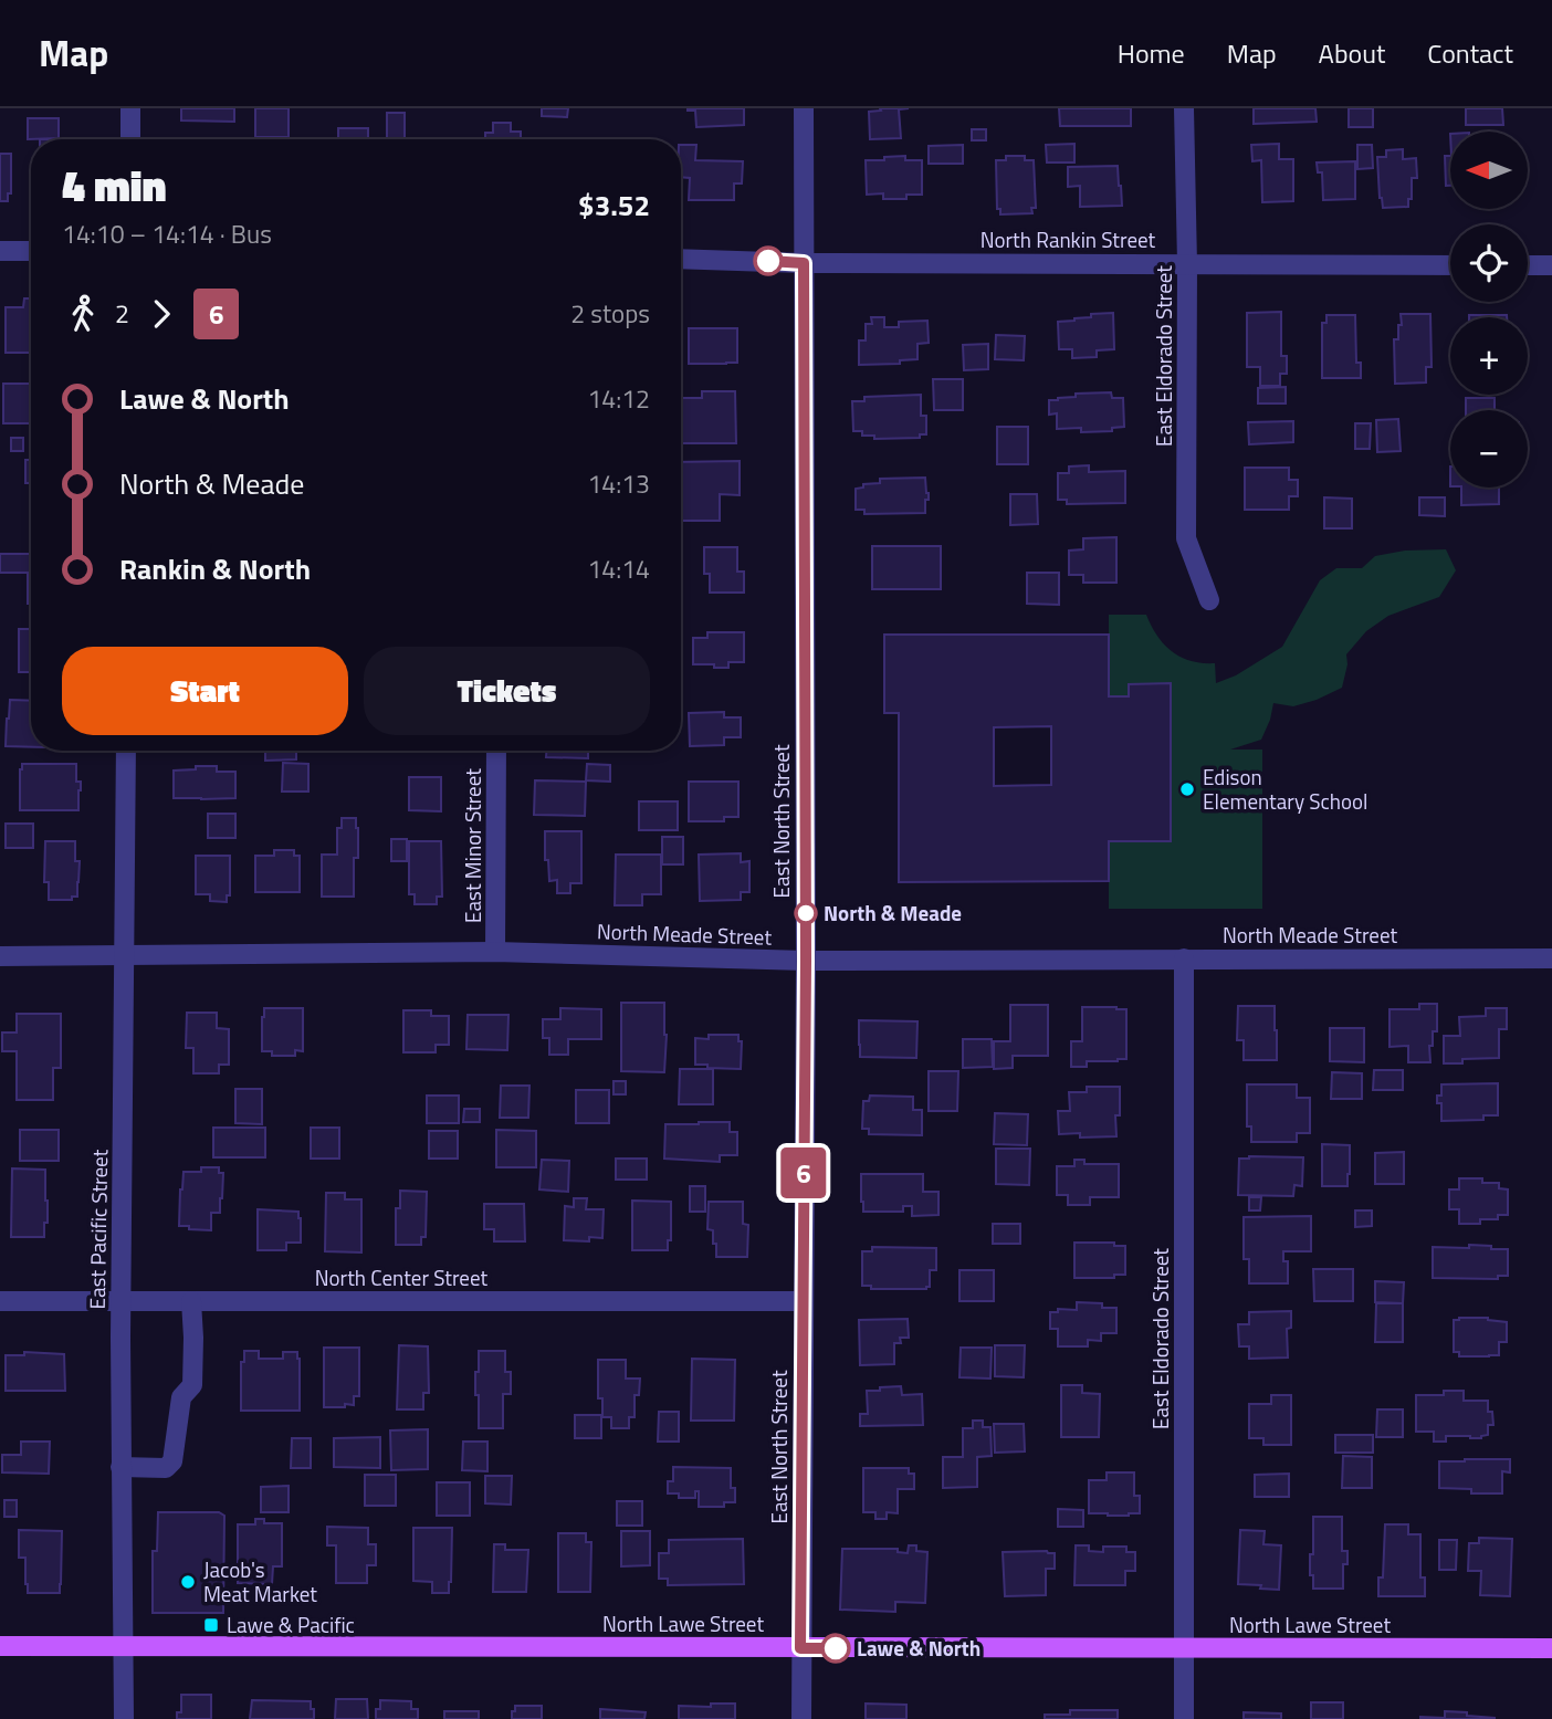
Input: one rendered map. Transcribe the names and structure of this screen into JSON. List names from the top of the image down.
{
  "streets": {
    "main road": ["North Lawe Street"],
    "street": [
      "North Rankin Street",
      "East Eldorado Street",
      "East North Street",
      "East Minor Street",
      "North Meade Street",
      "East Pacific Street",
      "North Center Street"
    ]
  },
  "crossings": [
    ["North Rankin Street", "East Eldorado Street"],
    ["North Rankin Street", "East North Street"],
    ["East Eldorado Street", "North Meade Street"],
    ["East Eldorado Street", "North Lawe Street"],
    ["East North Street", "North Meade Street"],
    ["East North Street", "North Center Street"],
    ["East North Street", "North Lawe Street"],
    ["East Minor Street", "North Meade Street"],
    ["North Meade Street", "East Pacific Street"],
    ["East Pacific Street", "North Center Street"],
    ["East Pacific Street", "North Lawe Street"]
  ],
  "places": {
    "other": [
      "Edison Elementary School",
      "North & Meade",
      "Jacob's Meat Market",
      "Lawe & North"
    ],
    "transit": ["Lawe & Pacific"]
  },
  "lines": ["bus line 6"],
  "north": "left",
  "page": {
    "header": "Map",
    "nav": [
      "Home",
      "Map",
      "About",
      "Contact"
    ],
    "on_map": "6",
    "map_buttons": ["+", "−"],
    "heading": ["4 min", "14:10 – 14:14 · Bus", "$3.52"],
    "legs": ["2", "6", "2 stops"],
    "list": [
      {
        "name": "Lawe & North",
        "value": "14:12"
      },
      {
        "name": "North & Meade",
        "value": "14:13"
      },
      {
        "name": "Rankin & North",
        "value": "14:14"
      }
    ],
    "buttons": ["Start", "Tickets"]
  }
}
